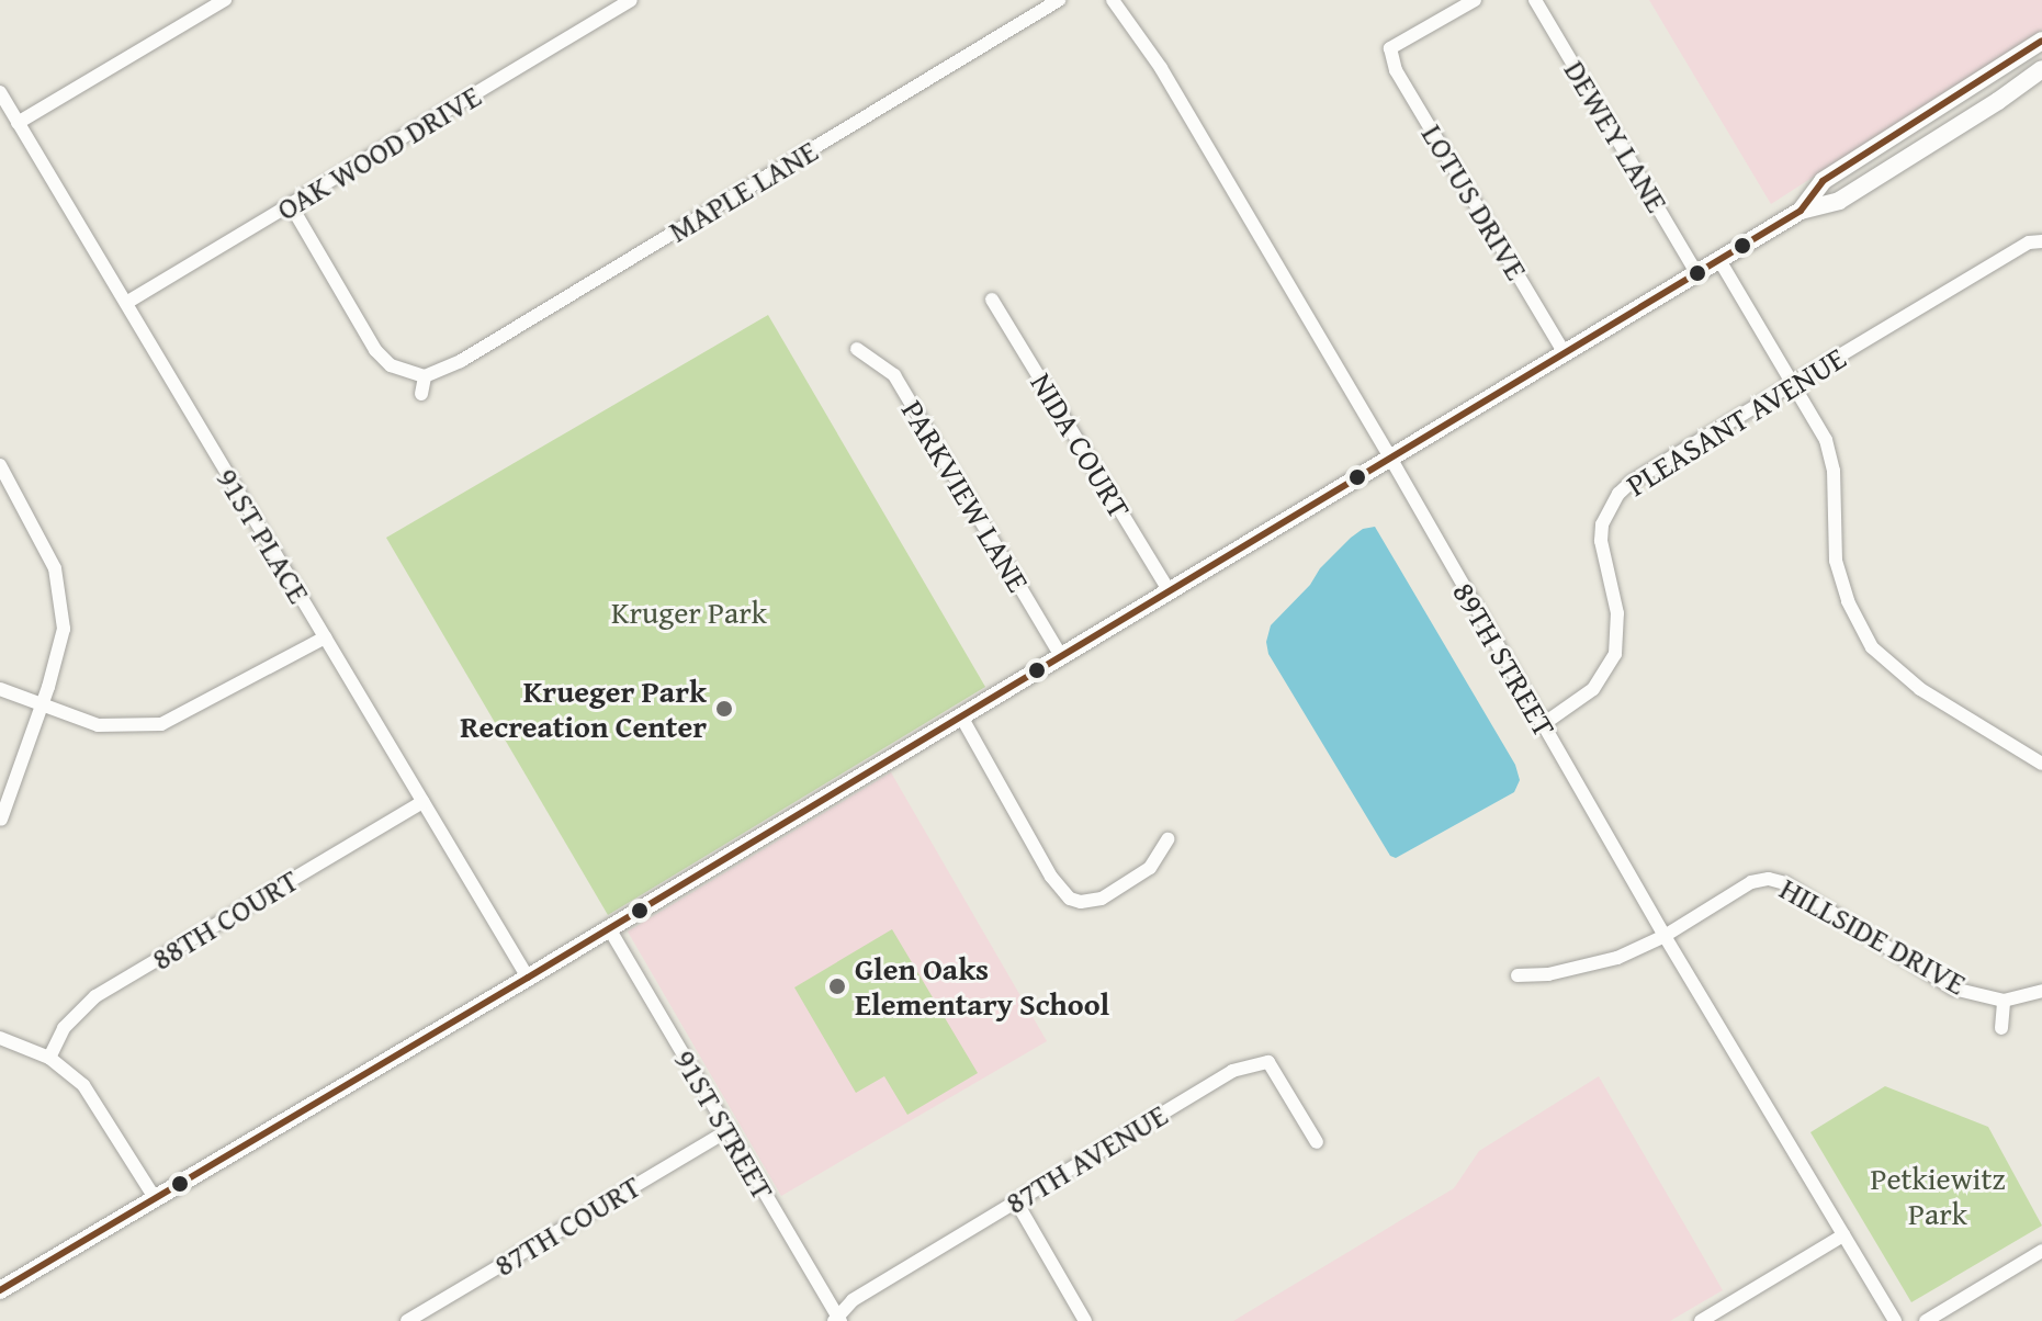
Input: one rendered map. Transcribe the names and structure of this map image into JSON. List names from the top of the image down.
{
  "streets": {
    "street": [
      "DEWEY LANE",
      "OAK WOOD DRIVE",
      "MAPLE LANE",
      "LOTUS DRIVE",
      "PLEASANT AVENUE",
      "NIDA COURT",
      "PARKVIEW LANE",
      "91ST PLACE",
      "89TH STREET",
      "88TH COURT",
      "HILLSIDE DRIVE",
      "91ST STREET",
      "87TH AVENUE",
      "87TH COURT"
    ]
  },
  "crossings": [
    ["OAK WOOD DRIVE", "91ST PLACE"],
    ["PLEASANT AVENUE", "89TH STREET"],
    ["91ST PLACE", "88TH COURT"],
    ["89TH STREET", "HILLSIDE DRIVE"],
    ["91ST STREET", "87TH AVENUE"],
    ["91ST STREET", "87TH COURT"]
  ],
  "parks": ["Kruger Park", "Petkiewitz Park"],
  "places": ["Krueger Park Recreation Center", "Glen Oaks Elementary School"]
}
